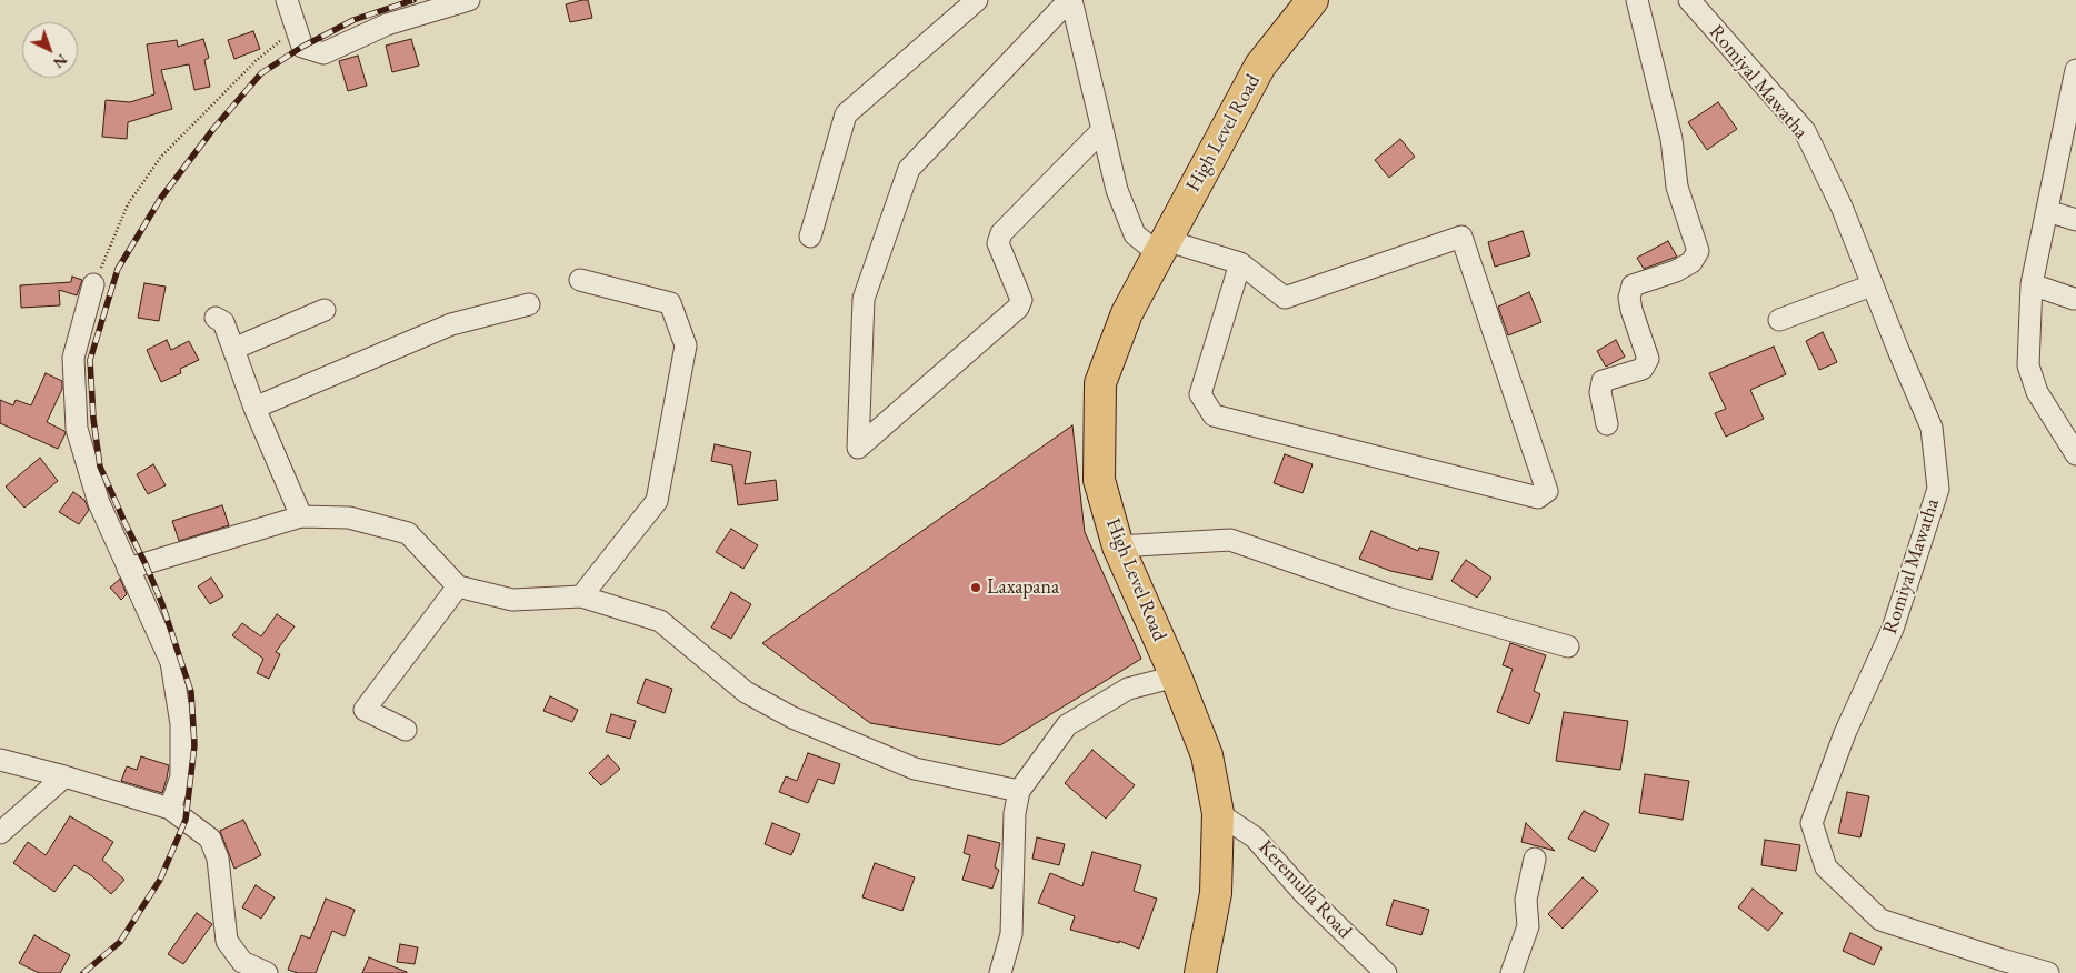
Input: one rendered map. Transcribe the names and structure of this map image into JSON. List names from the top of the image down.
{
  "streets": {
    "highway": ["High Level Road"],
    "street": ["Romiyal Mawatha", "Keremulla Road"]
  },
  "crossings": [
    ["High Level Road", "Keremulla Road"]
  ],
  "places": ["Laxapana"],
  "north": "bottom right"
}
